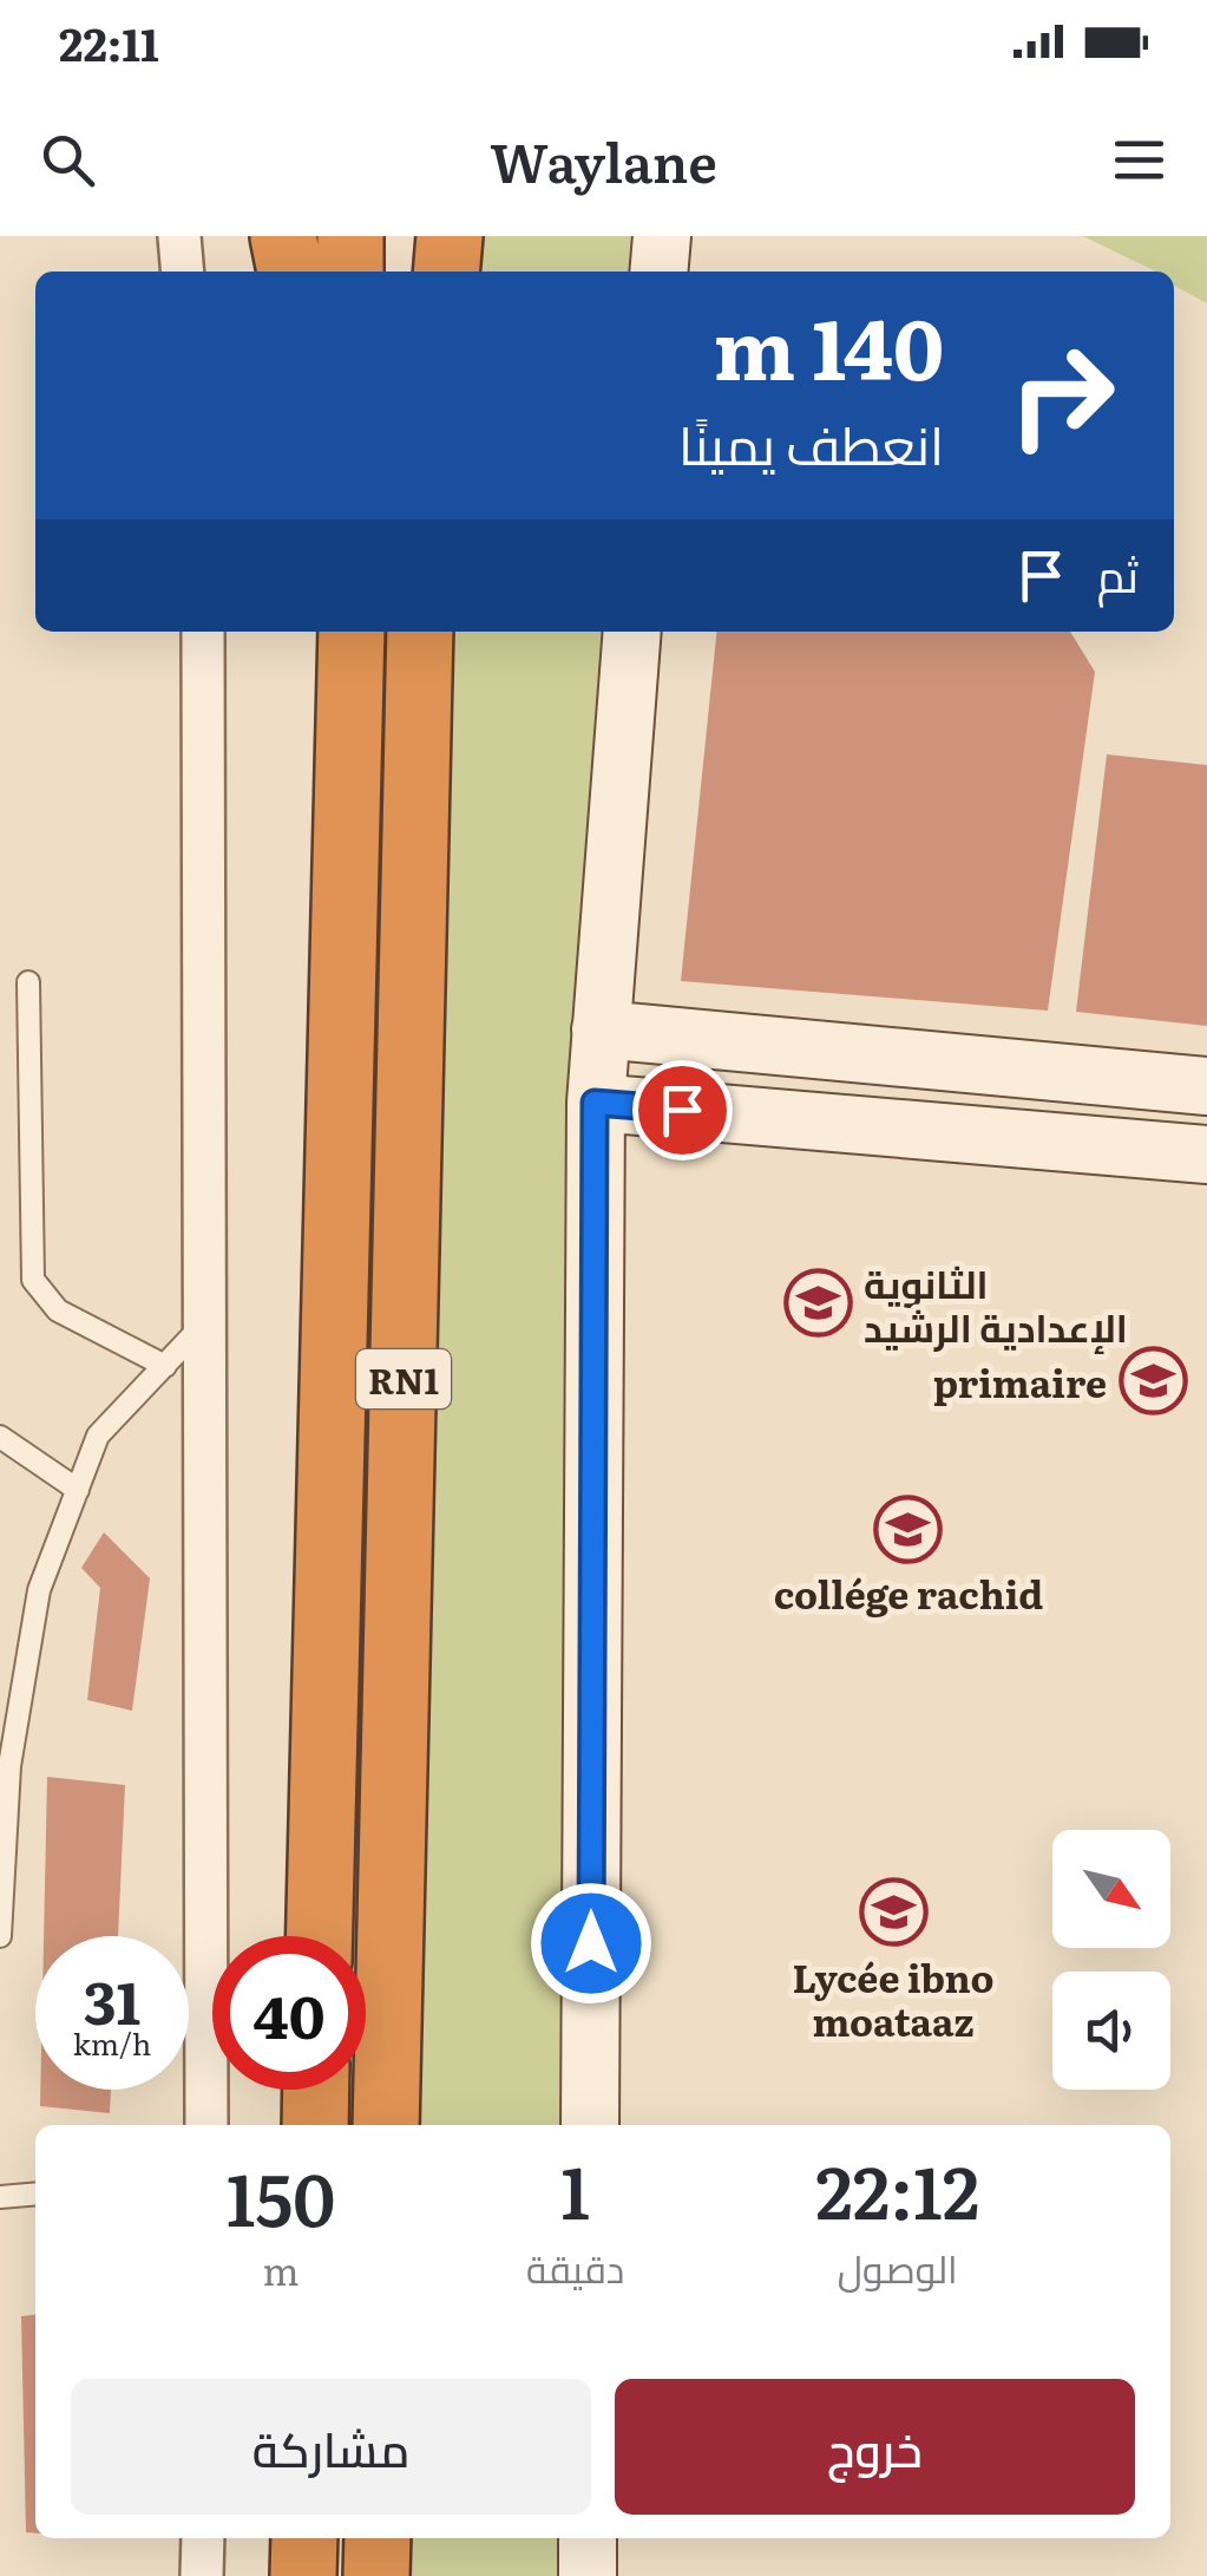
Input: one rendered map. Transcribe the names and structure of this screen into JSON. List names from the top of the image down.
{
  "streets": {
    "highway": ["RN1"]
  },
  "places": {
    "school or university": [
      "الثانوية الإعدادية الرشيد",
      "primaire",
      "collége rachid",
      "Lycée ibno moataaz"
    ]
  },
  "north": "bottom right",
  "page": {
    "status": "22:11",
    "header": "Waylane",
    "turn": ["140 m", "انعطف يمينًا"],
    "then": "ثم",
    "speed": "31 km/h",
    "limit": "40",
    "eta": [
      "22:12",
      "الوصول",
      "1",
      "دقيقة",
      "150",
      "m"
    ],
    "buttons": ["خروج", "مشاركة"]
  }
}
